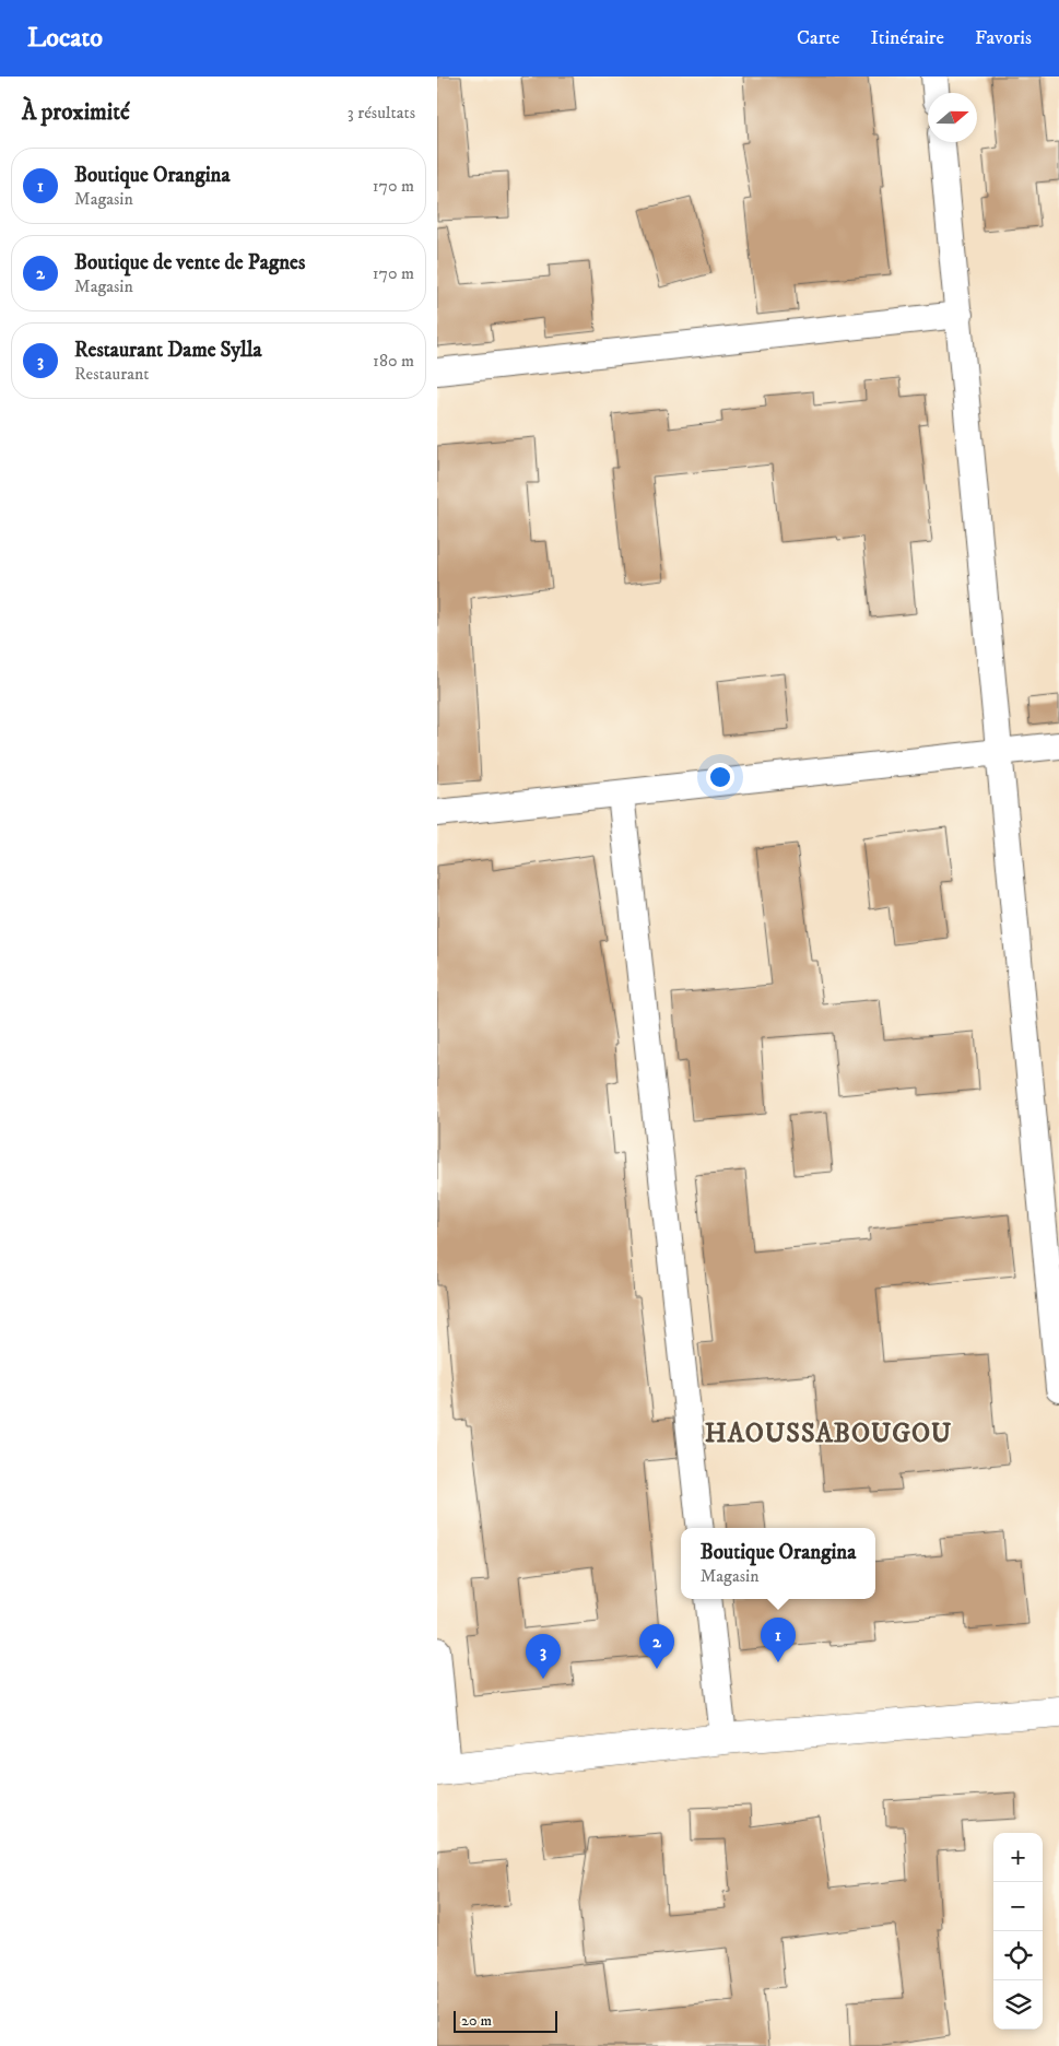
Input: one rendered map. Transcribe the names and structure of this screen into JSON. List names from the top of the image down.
{
  "districts": ["HAOUSSABOUGOU"],
  "scale_bar": "20 m",
  "north": "right",
  "page": {
    "header": "Locato",
    "nav": ["Carte", "Itinéraire", "Favoris"],
    "heading": ["À proximité", "3 résultats"],
    "list": [
      {
        "mark": "1",
        "name": "Boutique Orangina",
        "note": "Magasin",
        "value": "170 m"
      },
      {
        "mark": "2",
        "name": "Boutique de vente de Pagnes",
        "note": "Magasin",
        "value": "170 m"
      },
      {
        "mark": "3",
        "name": "Restaurant Dame Sylla",
        "note": "Restaurant",
        "value": "180 m"
      }
    ],
    "popup": ["Boutique Orangina", "Magasin"],
    "pins": ["1", "2", "3"],
    "map_buttons": ["+", "−"],
    "scale": "20 m"
  }
}
